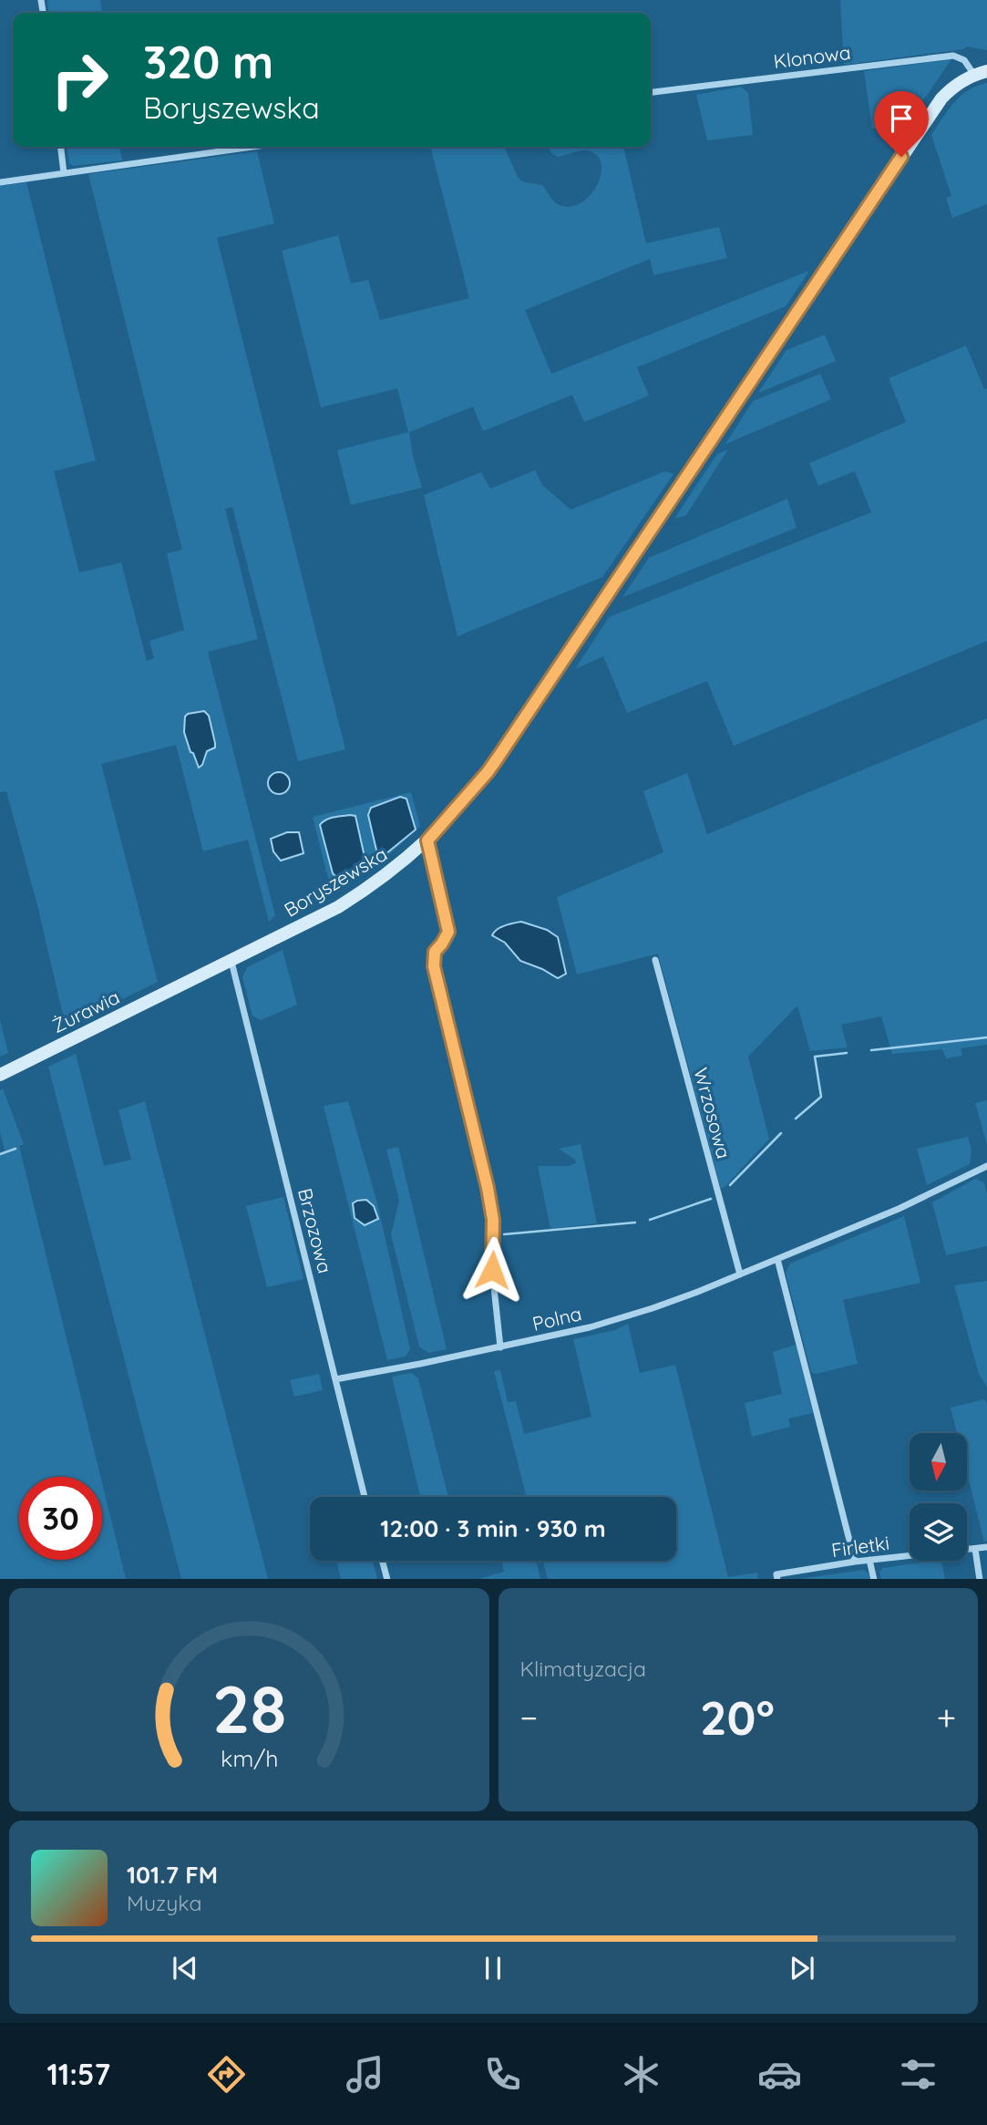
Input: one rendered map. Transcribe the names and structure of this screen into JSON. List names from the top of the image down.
{
  "streets": {
    "main road": ["Boryszewska", "Żurawia"],
    "street": [
      "Klonowa",
      "Wrzosowa",
      "Brzozowa",
      "Polna",
      "Firletki"
    ]
  },
  "crossings": [
    ["Klonowa", "Boryszewska"],
    ["Boryszewska", "Żurawia"],
    ["Boryszewska", "Brzozowa"],
    ["Wrzosowa", "Polna"],
    ["Brzozowa", "Polna"]
  ],
  "north": "bottom",
  "page": {
    "turn": ["320 m", "Boryszewska"],
    "limit": "30",
    "trip": "12:00 · 3 min · 930 m",
    "tile": "Klimatyzacja",
    "heat": ["−", "20°", "+"],
    "song": ["101.7 FM", "Muzyka"],
    "tabs": "11:57",
    "gauge": ["28", "km/h"]
  }
}
